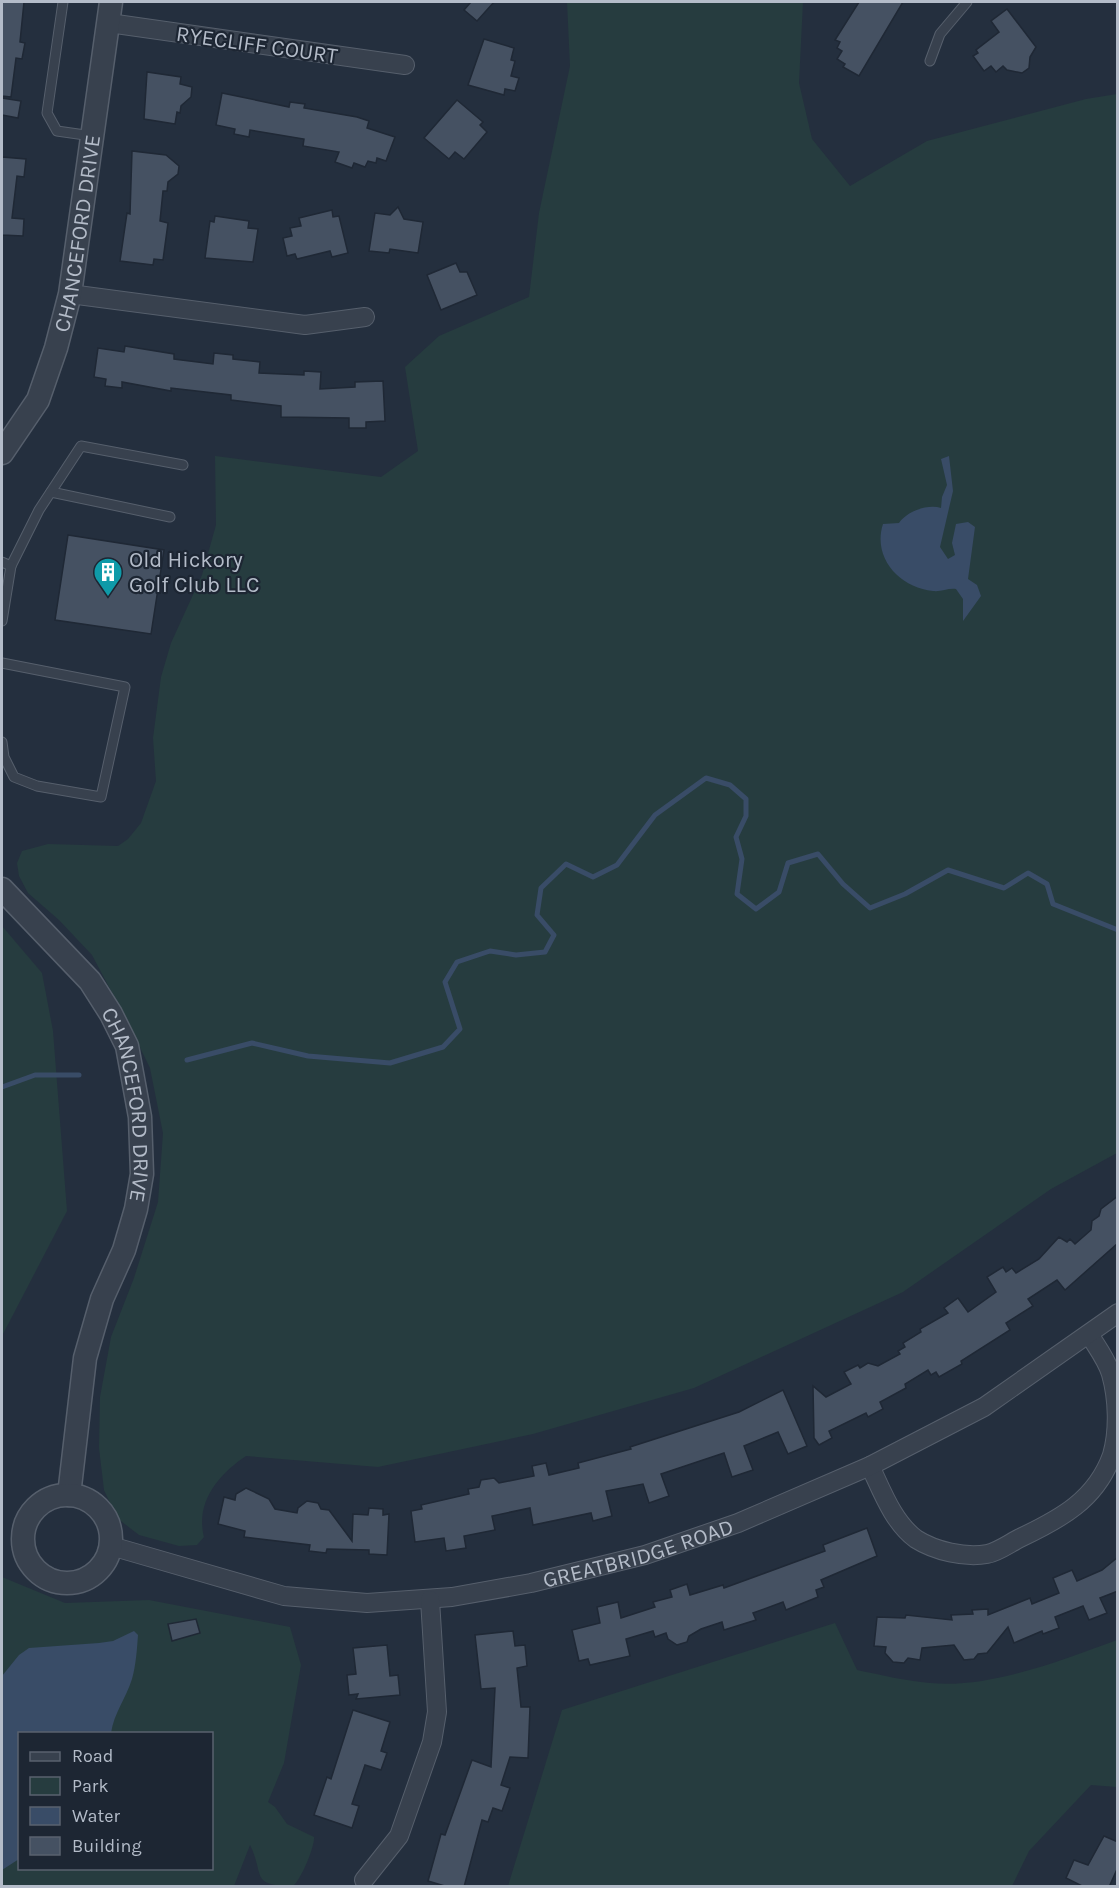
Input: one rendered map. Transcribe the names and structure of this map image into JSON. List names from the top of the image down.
{
  "streets": {
    "street": ["RYECLIFF COURT", "CHANCEFORD DRIVE", "GREATBRIDGE ROAD"]
  },
  "crossings": [
    ["RYECLIFF COURT", "CHANCEFORD DRIVE"],
    ["CHANCEFORD DRIVE", "GREATBRIDGE ROAD"]
  ],
  "places": {
    "building": ["Old Hickory Golf Club LLC"]
  },
  "legend": [
    "Road",
    "Park",
    "Water",
    "Building"
  ]
}
